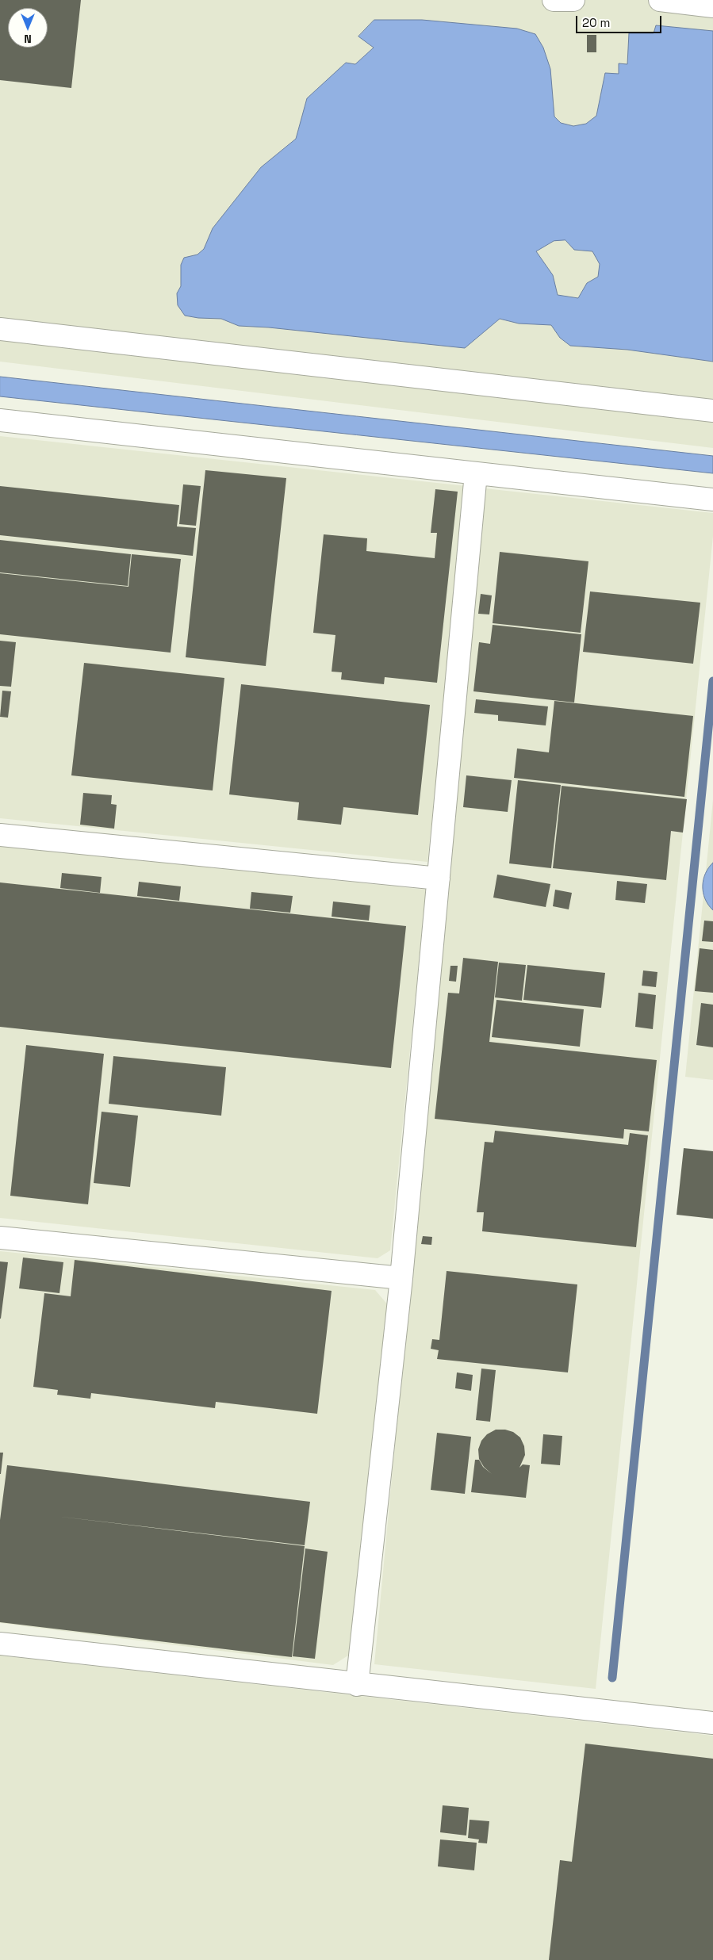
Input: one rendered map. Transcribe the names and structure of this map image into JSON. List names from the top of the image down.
{
  "scale_bar": "20 m",
  "north": "bottom"
}
